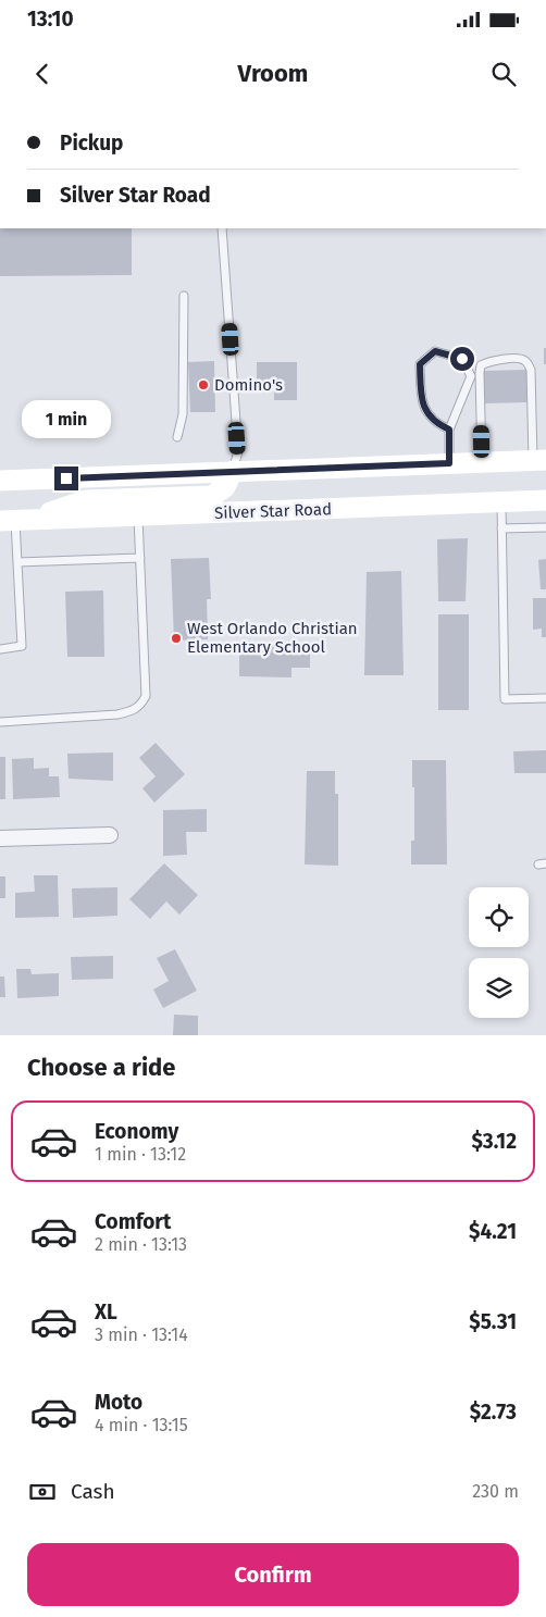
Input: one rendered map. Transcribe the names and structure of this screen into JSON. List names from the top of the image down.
{
  "streets": {
    "main road": ["Silver Star Road"]
  },
  "places": ["Domino's", "West Orlando Christian Elementary School"],
  "page": {
    "status": "13:10",
    "header": "Vroom",
    "banner": ["Pickup", "Silver Star Road"],
    "bubble": "1 min",
    "heading": "Choose a ride",
    "list": [
      {
        "name": "Economy",
        "note": "1 min · 13:12",
        "value": "$3.12"
      },
      {
        "name": "Comfort",
        "note": "2 min · 13:13",
        "value": "$4.21"
      },
      {
        "name": "XL",
        "note": "3 min · 13:14",
        "value": "$5.31"
      },
      {
        "name": "Moto",
        "note": "4 min · 13:15",
        "value": "$2.73"
      }
    ],
    "pay": ["Cash", "230 m"],
    "buttons": "Confirm"
  }
}
